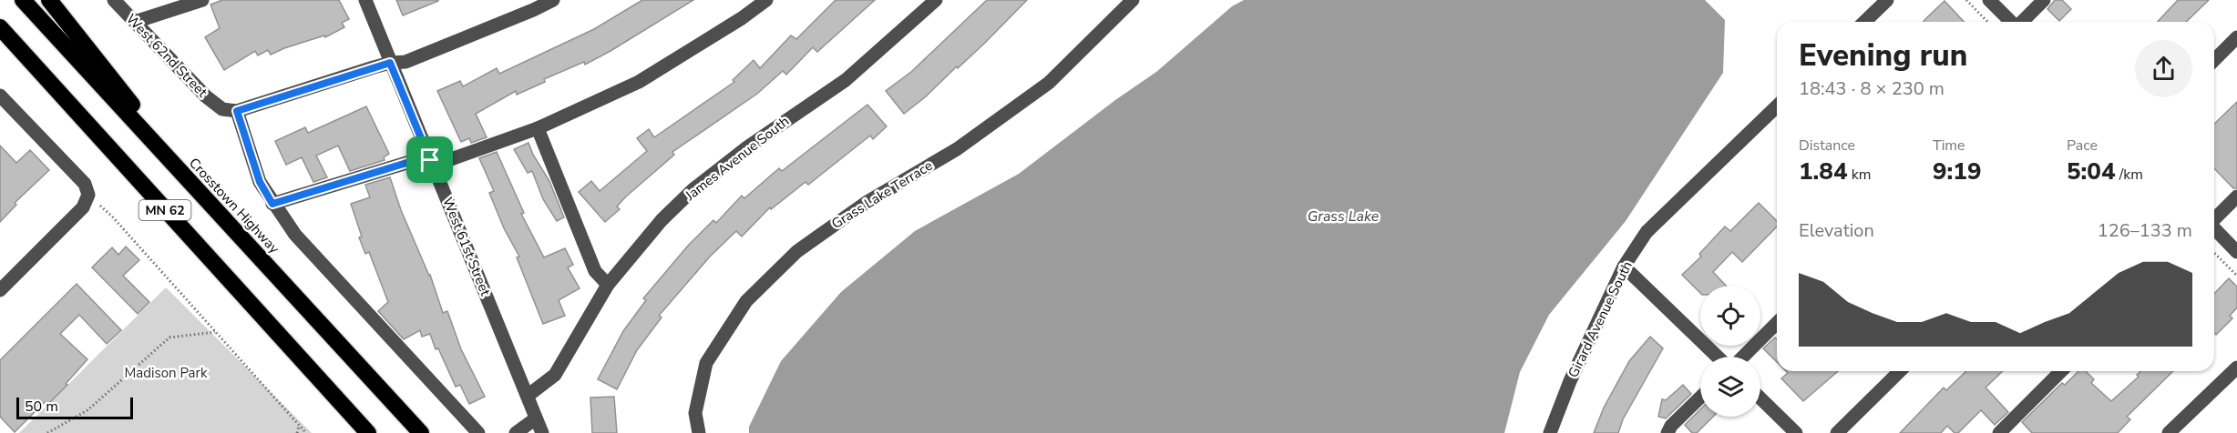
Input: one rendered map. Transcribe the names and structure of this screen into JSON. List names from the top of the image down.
{
  "streets": {
    "highway": ["Crosstown Highway", "MN 62"],
    "street": [
      "West 62nd Street",
      "James Avenue South",
      "Grass Lake Terrace",
      "West 61st Street",
      "Girard Avenue South"
    ]
  },
  "crossings": [
    ["James Avenue South", "West 61st Street"]
  ],
  "water": ["Grass Lake"],
  "parks": ["Madison Park"],
  "scale_bar": "50 m",
  "page": {
    "heading": ["Evening run", "18:43 · 8 × 230 m"],
    "stats": [
      ["Distance", "1.84 km"],
      ["Time", "9:19"],
      ["Pace", "5:04 /km"]
    ],
    "chart": ["Elevation", "126–133 m"],
    "scale": "50 m"
  }
}
